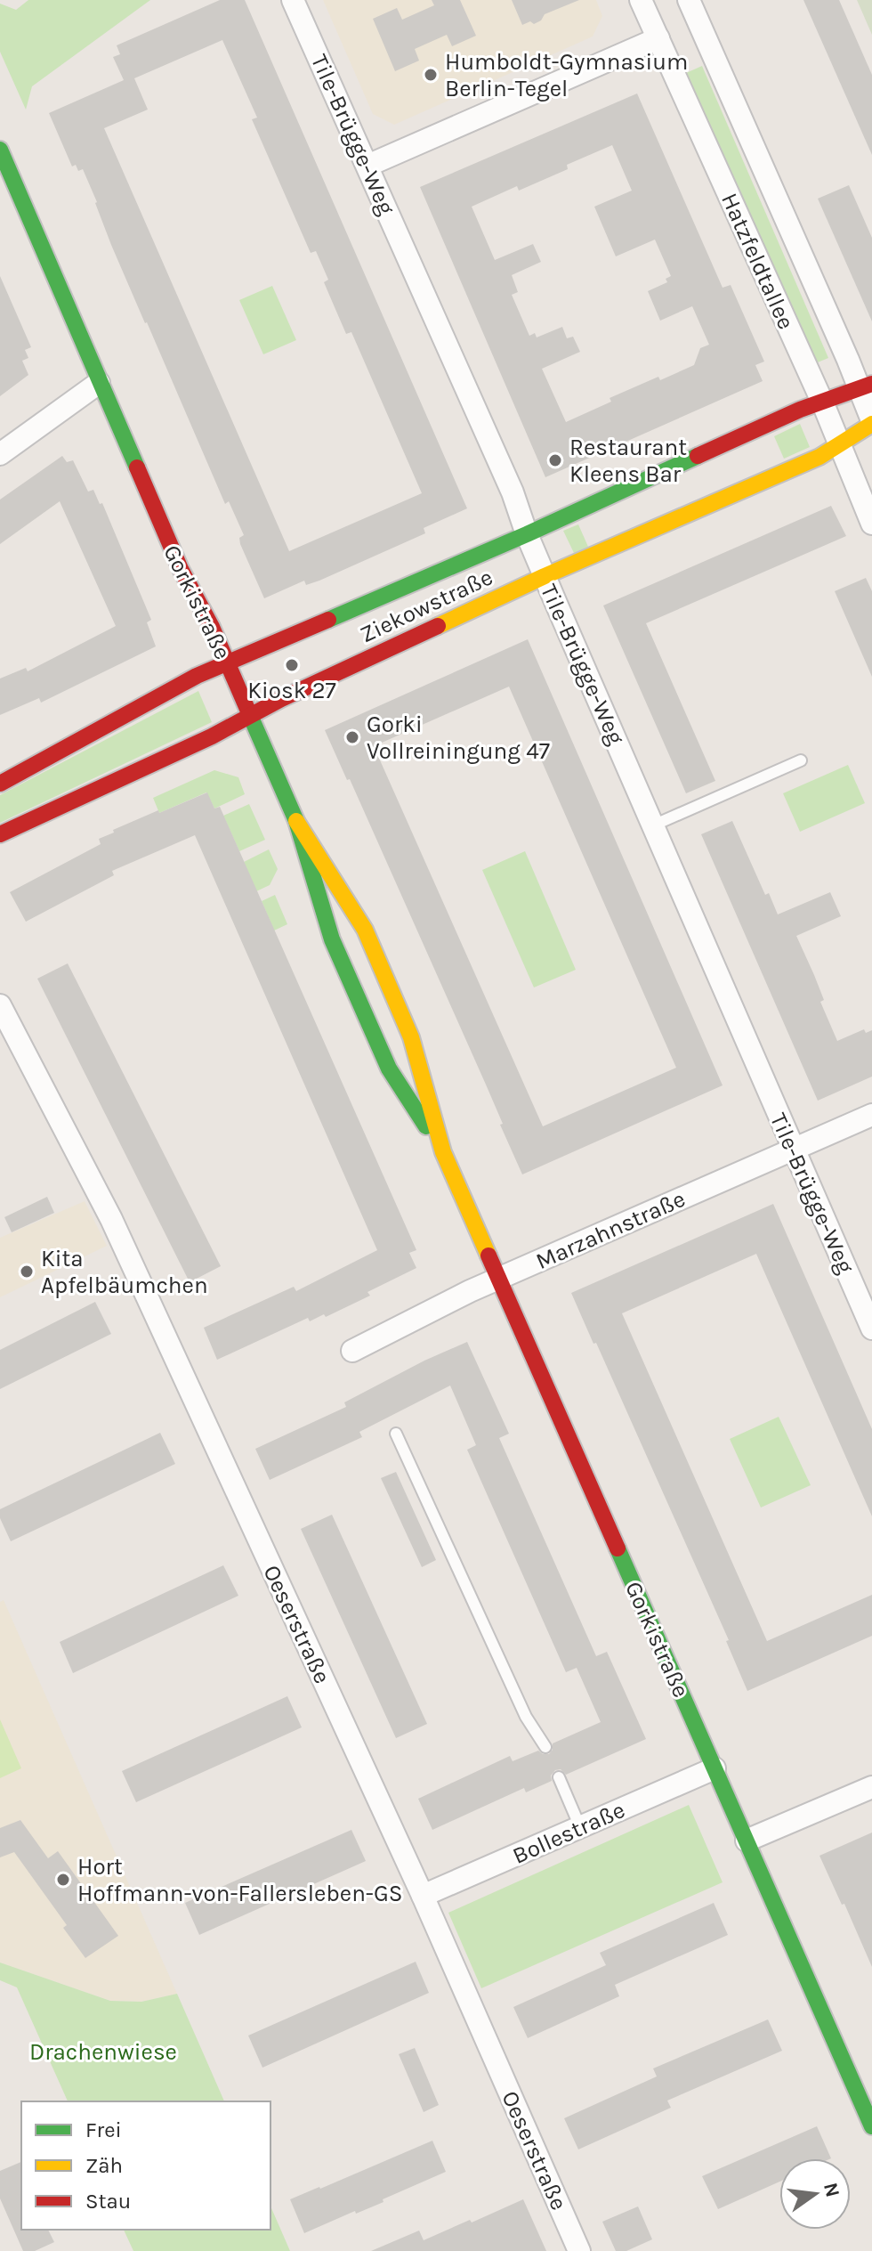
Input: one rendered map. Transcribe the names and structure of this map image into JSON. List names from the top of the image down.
{
  "streets": {
    "main road": ["Gorkistraße", "Ziekowstraße"],
    "street": [
      "Tile-Brügge-Weg",
      "Hatzfeldtallee",
      "Marzahnstraße",
      "Oeserstraße",
      "Bollestraße"
    ]
  },
  "crossings": [
    ["Tile-Brügge-Weg", "Ziekowstraße"],
    ["Tile-Brügge-Weg", "Marzahnstraße"],
    ["Hatzfeldtallee", "Ziekowstraße"],
    ["Gorkistraße", "Ziekowstraße"],
    ["Gorkistraße", "Marzahnstraße"],
    ["Gorkistraße", "Bollestraße"],
    ["Oeserstraße", "Bollestraße"]
  ],
  "parks": ["Drachenwiese"],
  "places": [
    "Humboldt-Gymnasium Berlin-Tegel",
    "Restaurant Kleens Bar",
    "Kiosk 27",
    "Gorki Vollreiningung 47",
    "Kita Apfelbäumchen",
    "Hort Hoffmann-von-Fallersleben-GS"
  ],
  "legend": ["Frei", "Zäh", "Stau"],
  "north": "right"
}
